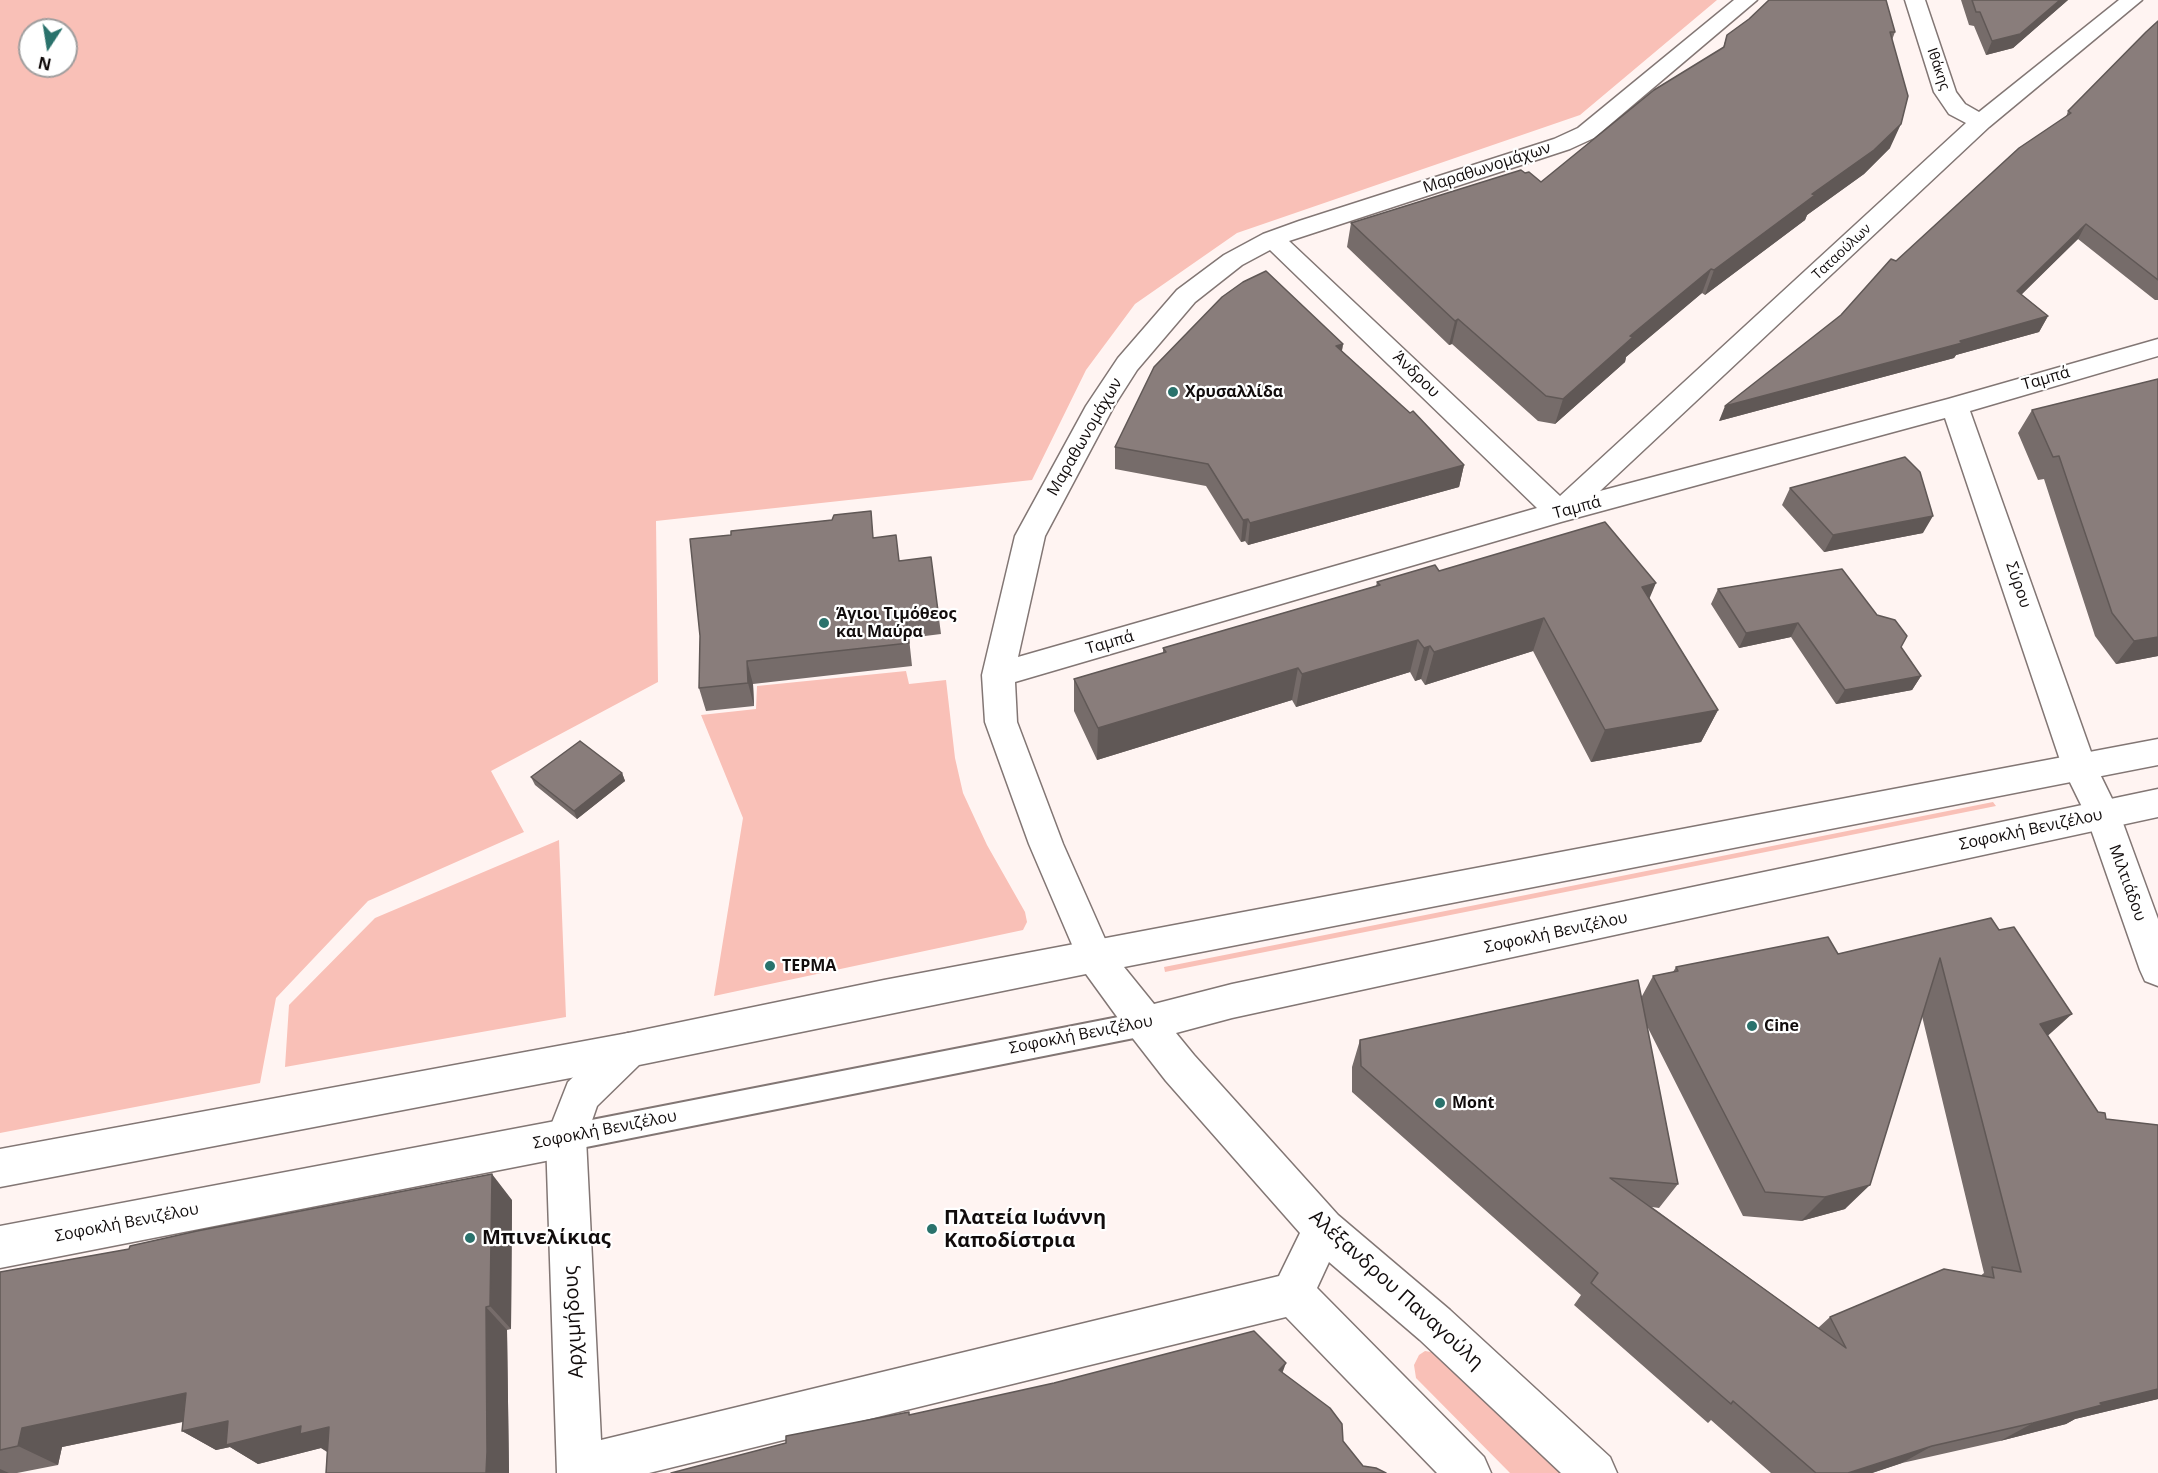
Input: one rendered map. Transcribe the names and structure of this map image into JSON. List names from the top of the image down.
{
  "streets": {
    "street": [
      "Ιθάκης",
      "Μαραθωνομάχων",
      "Ταταούλων",
      "Άνδρου",
      "Ταμπά",
      "Σύρου",
      "Σοφοκλή Βενιζέλου",
      "Μιλτιάδου",
      "Αλέξανδρου Παναγούλη",
      "Αρχιμήδους"
    ]
  },
  "crossings": [
    ["Ιθάκης", "Ταταούλων"],
    ["Μαραθωνομάχων", "Άνδρου"],
    ["Μαραθωνομάχων", "Ταμπά"],
    ["Μαραθωνομάχων", "Αλέξανδρου Παναγούλη"],
    ["Ταταούλων", "Άνδρου"],
    ["Ταταούλων", "Ταμπά"],
    ["Άνδρου", "Ταμπά"],
    ["Ταμπά", "Σύρου"],
    ["Σύρου", "Μιλτιάδου"],
    ["Σοφοκλή Βενιζέλου", "Μιλτιάδου"],
    ["Σοφοκλή Βενιζέλου", "Αλέξανδρου Παναγούλη"],
    ["Σοφοκλή Βενιζέλου", "Αρχιμήδους"]
  ],
  "places": [
    "Χρυσαλλίδα",
    "Άγιοι Τιμόθεος και Μαύρα",
    "ΤΕΡΜΑ",
    "Cine",
    "Mont",
    "Πλατεία Ιωάννη Καποδίστρια",
    "Μπινελίκιας"
  ],
  "north": "bottom"
}
